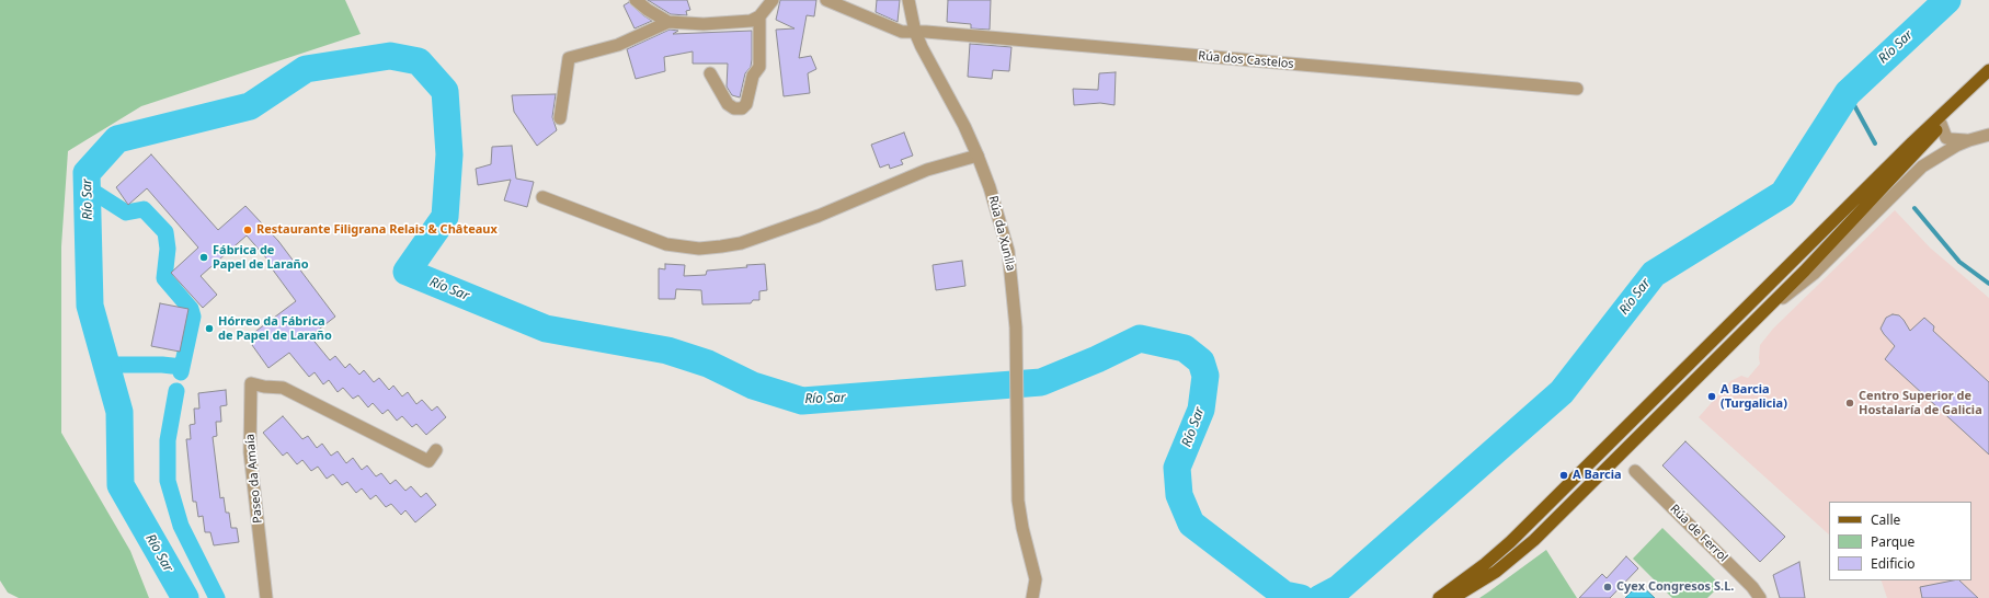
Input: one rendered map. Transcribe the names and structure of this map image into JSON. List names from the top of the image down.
{
  "streets": {
    "street": [
      "Rúa dos Castelos",
      "Rúa da Xunlla",
      "Paseo da Amaía",
      "Rúa de Ferrol"
    ]
  },
  "crossings": [
    ["Rúa dos Castelos", "Rúa da Xunlla"]
  ],
  "water": ["Río Sar"],
  "places": [
    "Restaurante Filigrana Relais & Châteaux",
    "Fábrica de Papel de Laraño",
    "Hórreo da Fábrica de Papel de Laraño",
    "A Barcia (Turgalicia)",
    "Centro Superior de Hostalaría de Galicia",
    "A Barcia",
    "Cyex Congresos S.L."
  ],
  "legend": ["Calle", "Parque", "Edificio"]
}
